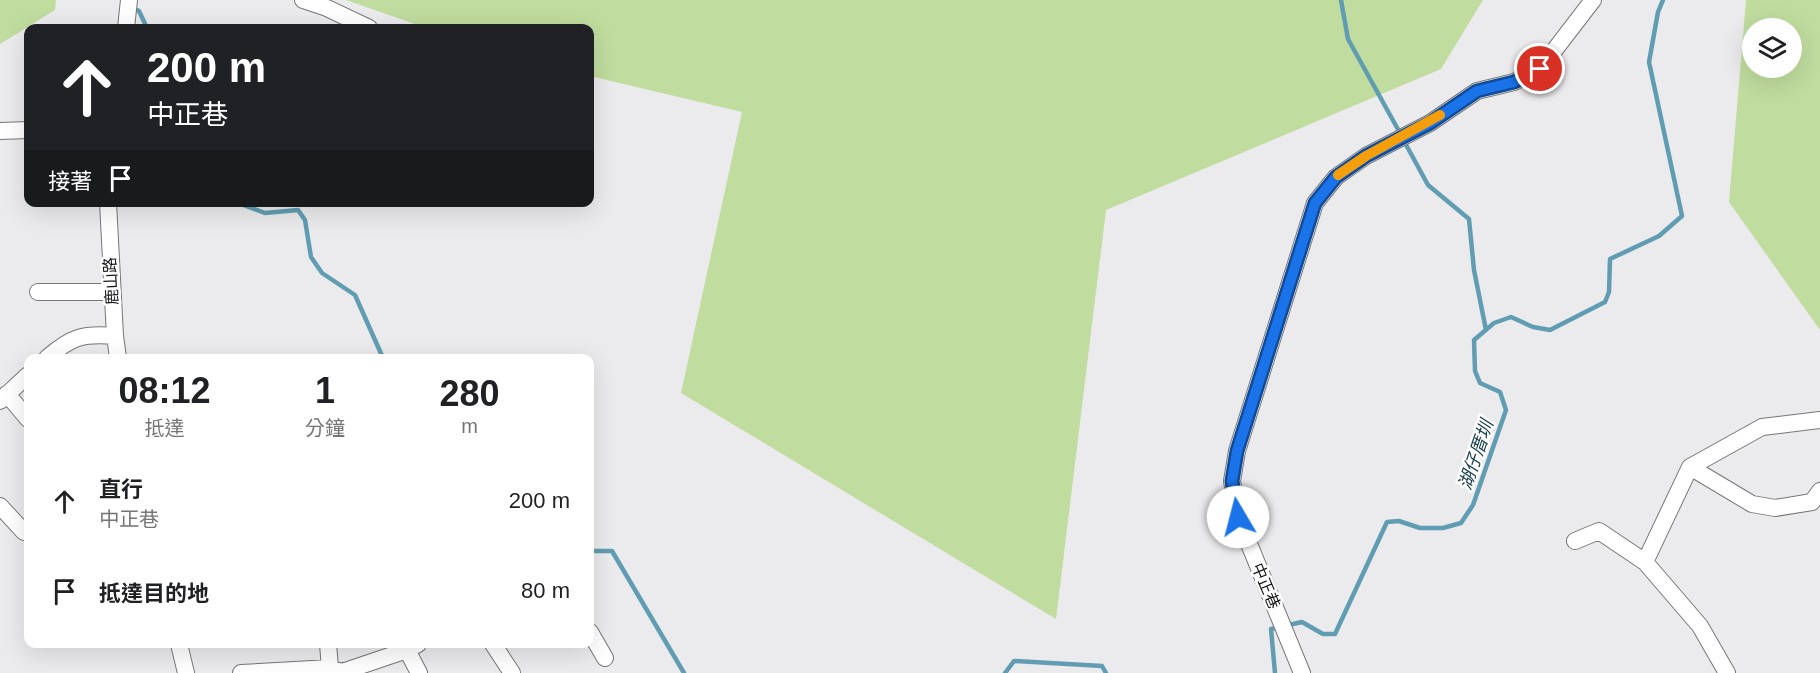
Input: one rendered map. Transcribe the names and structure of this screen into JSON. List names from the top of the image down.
{
  "streets": {
    "street": ["鹿山路", "中正巷"]
  },
  "water": ["湖仔厝圳"],
  "page": {
    "turn": ["200 m", "中正巷"],
    "then": "接著",
    "eta": [
      "08:12",
      "抵達",
      "1",
      "分鐘",
      "280",
      "m"
    ],
    "list": [
      {
        "name": "直行",
        "note": "中正巷",
        "value": "200 m"
      },
      {
        "name": "抵達目的地",
        "value": "80 m"
      }
    ]
  }
}
